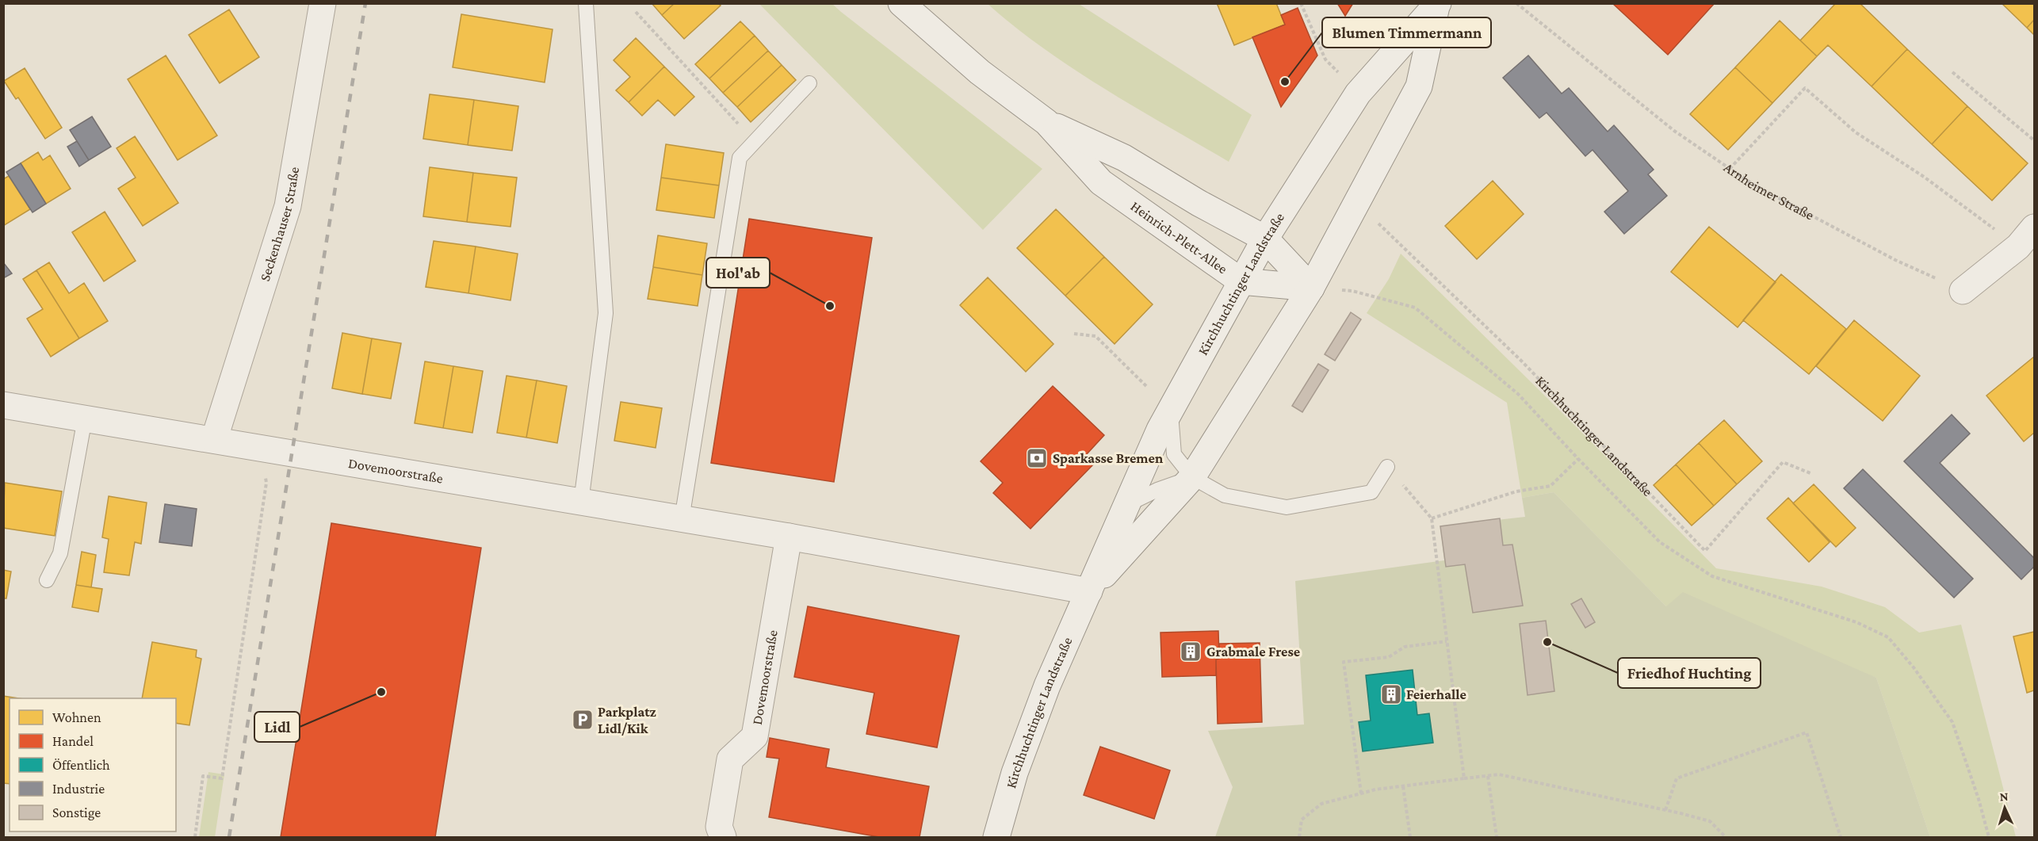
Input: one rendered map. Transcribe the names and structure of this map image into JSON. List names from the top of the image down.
{
  "streets": {
    "main road": [
      "Seckenhauser Straße",
      "Heinrich-Plett-Allee",
      "Kirchhuchtinger Landstraße",
      "Dovemoorstraße"
    ],
    "path": ["Arnheimer Straße"]
  },
  "crossings": [
    ["Seckenhauser Straße", "Dovemoorstraße"],
    ["Heinrich-Plett-Allee", "Kirchhuchtinger Landstraße"],
    ["Kirchhuchtinger Landstraße", "Dovemoorstraße"]
  ],
  "places": {
    "other": [
      "Blumen Timmermann",
      "Hol'ab",
      "Friedhof Huchting",
      "Lidl"
    ],
    "bank": ["Sparkasse Bremen"],
    "building": ["Grabmale Frese", "Feierhalle"],
    "parking": ["Parkplatz Lidl/Kik"]
  },
  "legend": [
    "Wohnen",
    "Handel",
    "Öffentlich",
    "Industrie",
    "Sonstige"
  ],
  "north": "top"
}
